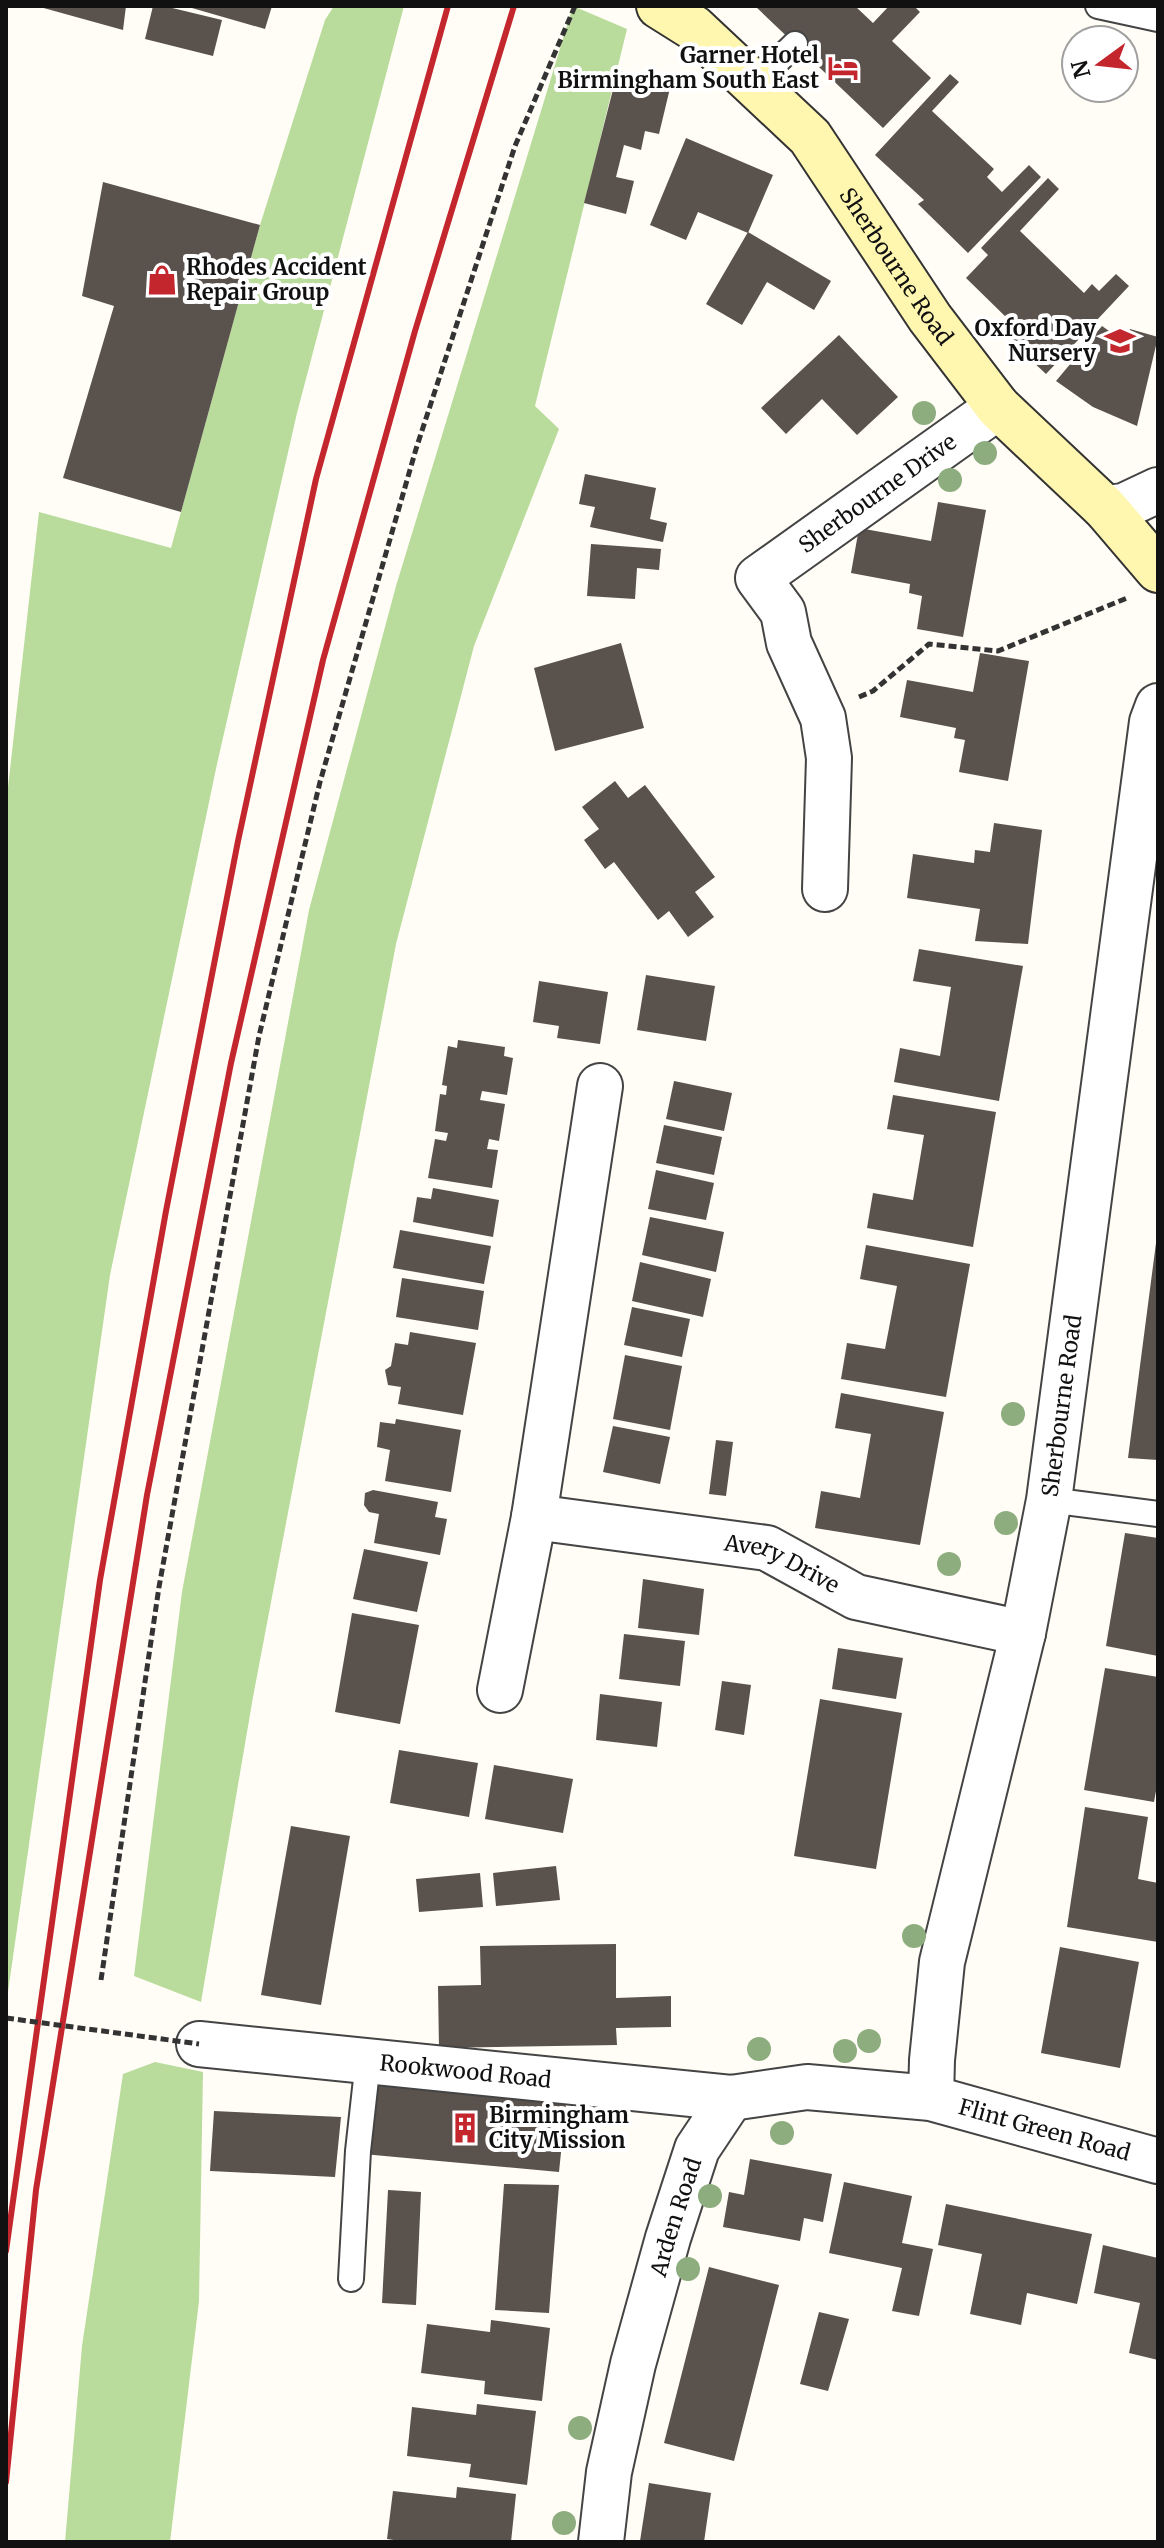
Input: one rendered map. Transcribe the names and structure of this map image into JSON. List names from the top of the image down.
{
  "streets": {
    "main road": ["Sherbourne Road"],
    "street": [
      "Sherbourne Drive",
      "Avery Drive",
      "Rookwood Road",
      "Flint Green Road",
      "Arden Road"
    ]
  },
  "crossings": [
    ["Sherbourne Road", "Sherbourne Drive"],
    ["Sherbourne Road", "Avery Drive"],
    ["Sherbourne Road", "Flint Green Road"],
    ["Rookwood Road", "Arden Road"]
  ],
  "places": {
    "hotel": ["Garner Hotel Birmingham South East"],
    "shop": ["Rhodes Accident Repair Group"],
    "school or university": ["Oxford Day Nursery"],
    "building": ["Birmingham City Mission"]
  },
  "north": "left"
}
